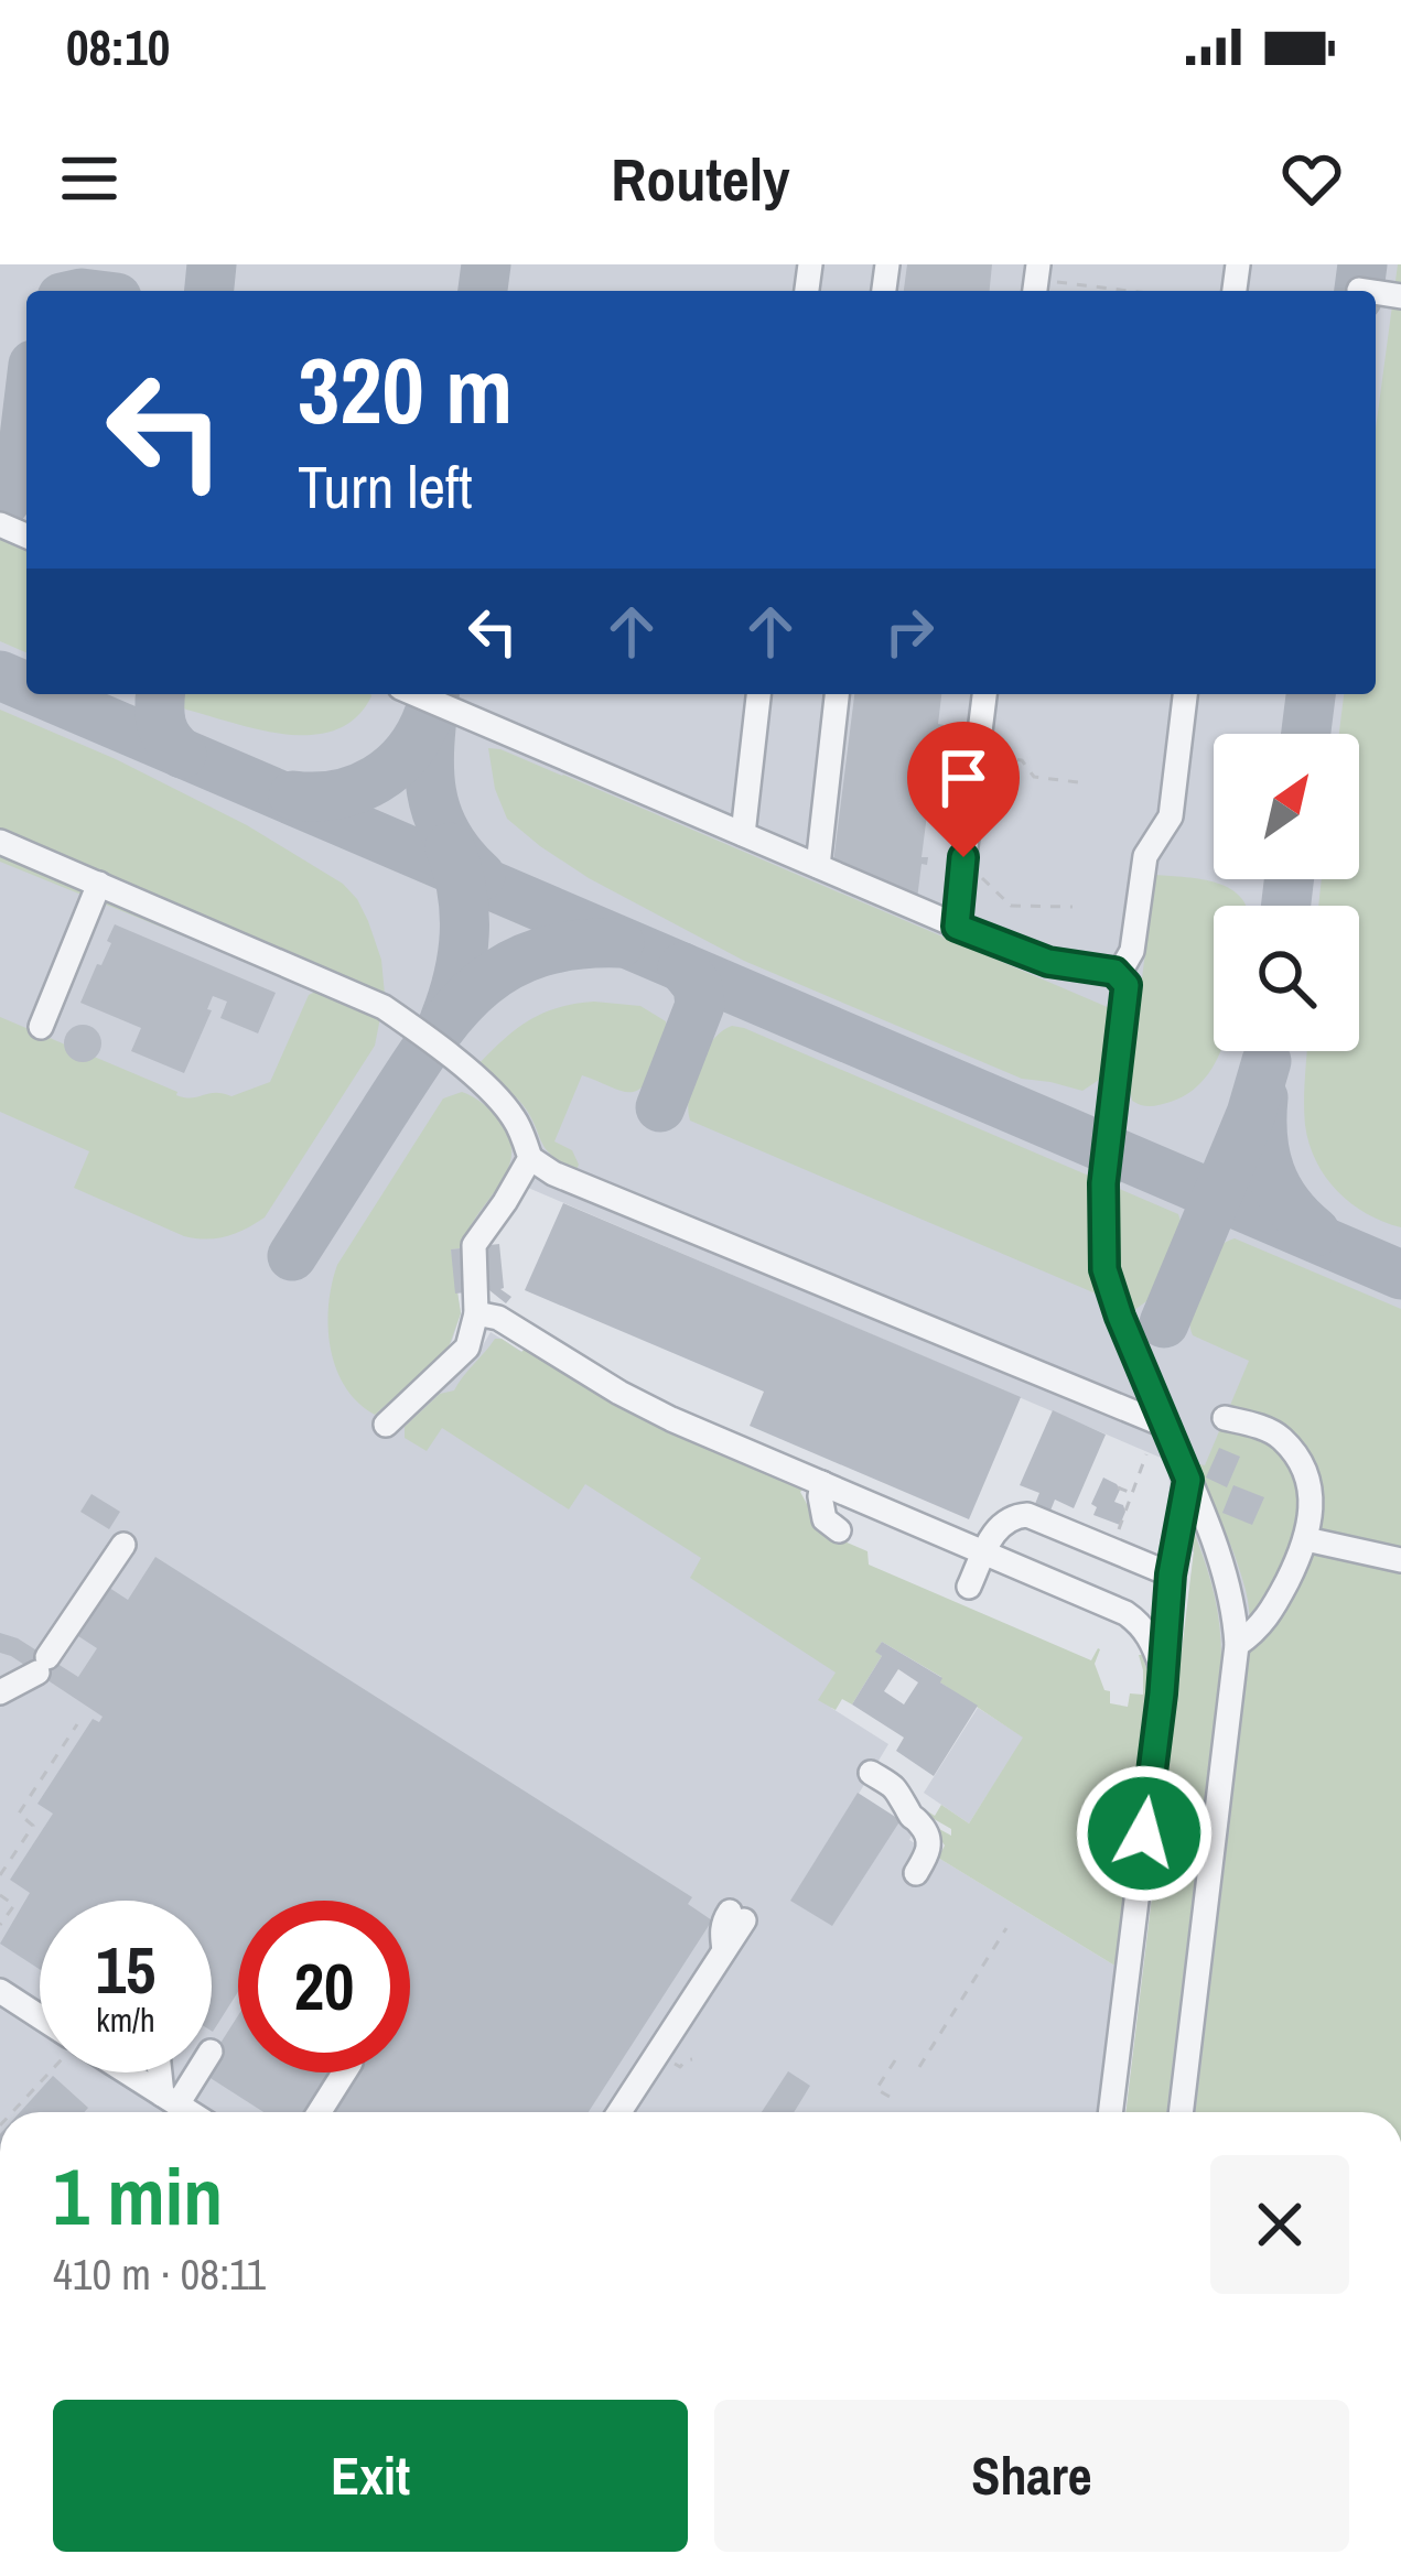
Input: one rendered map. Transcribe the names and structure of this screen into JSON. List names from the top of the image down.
{
  "north": "top right",
  "page": {
    "status": "08:10",
    "header": "Routely",
    "turn": ["320 m", "Turn left"],
    "speed": "15 km/h",
    "limit": "20",
    "heading": ["1 min", "410 m · 08:11"],
    "buttons": ["Exit", "Share"]
  }
}
